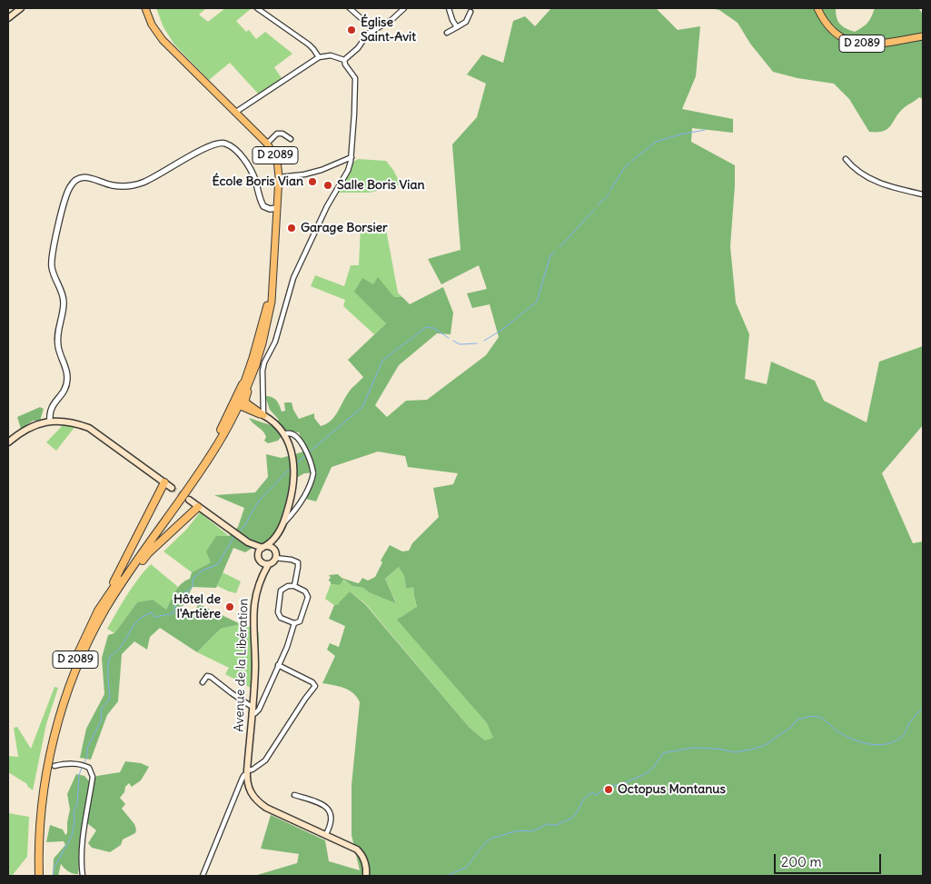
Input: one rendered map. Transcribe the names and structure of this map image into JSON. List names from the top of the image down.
{
  "streets": {
    "highway": ["D 2089"],
    "main road": ["Avenue de la Libération"]
  },
  "places": [
    "Église Saint-Avit",
    "École Boris Vian",
    "Salle Boris Vian",
    "Garage Borsier",
    "Hôtel de l'Artière",
    "Octopus Montanus"
  ],
  "scale_bar": "200 m"
}
